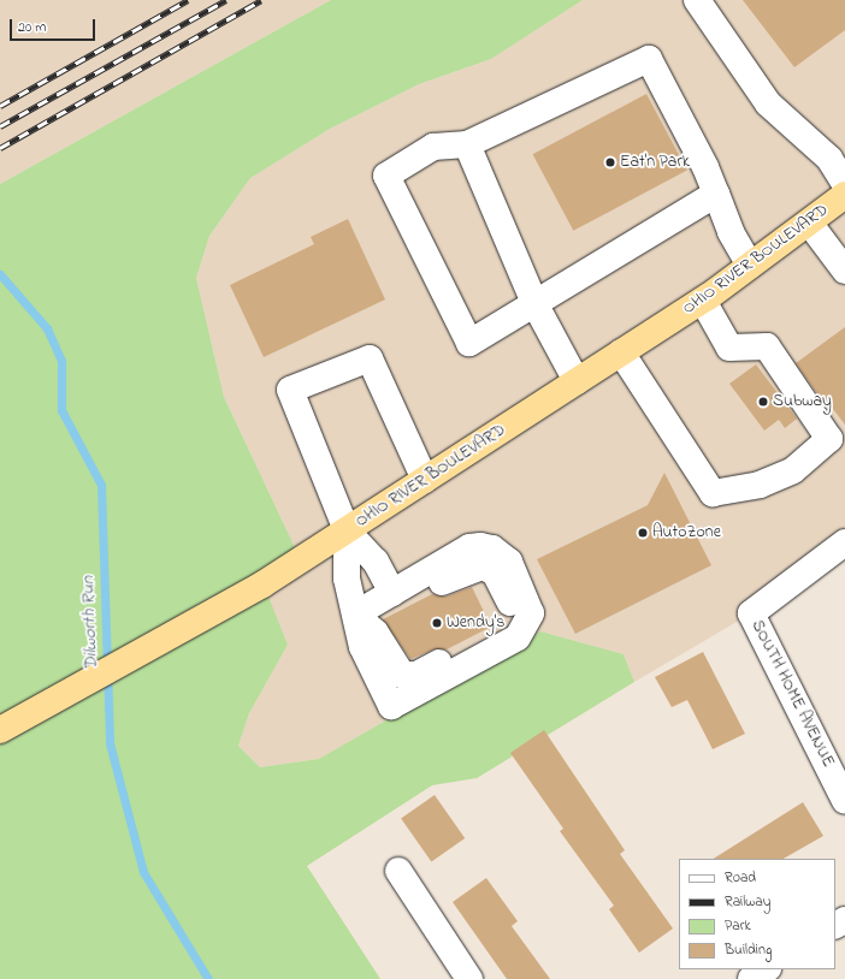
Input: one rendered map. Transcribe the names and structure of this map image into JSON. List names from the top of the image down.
{
  "streets": {
    "highway": ["OHIO RIVER BOULEVARD"],
    "street": ["SOUTH HOME AVENUE"]
  },
  "water": ["Dilworth Run"],
  "places": [
    "Eat'n Park",
    "Subway",
    "AutoZone",
    "Wendy's"
  ],
  "legend": [
    "Road",
    "Railway",
    "Park",
    "Building"
  ],
  "scale_bar": "20 m"
}
